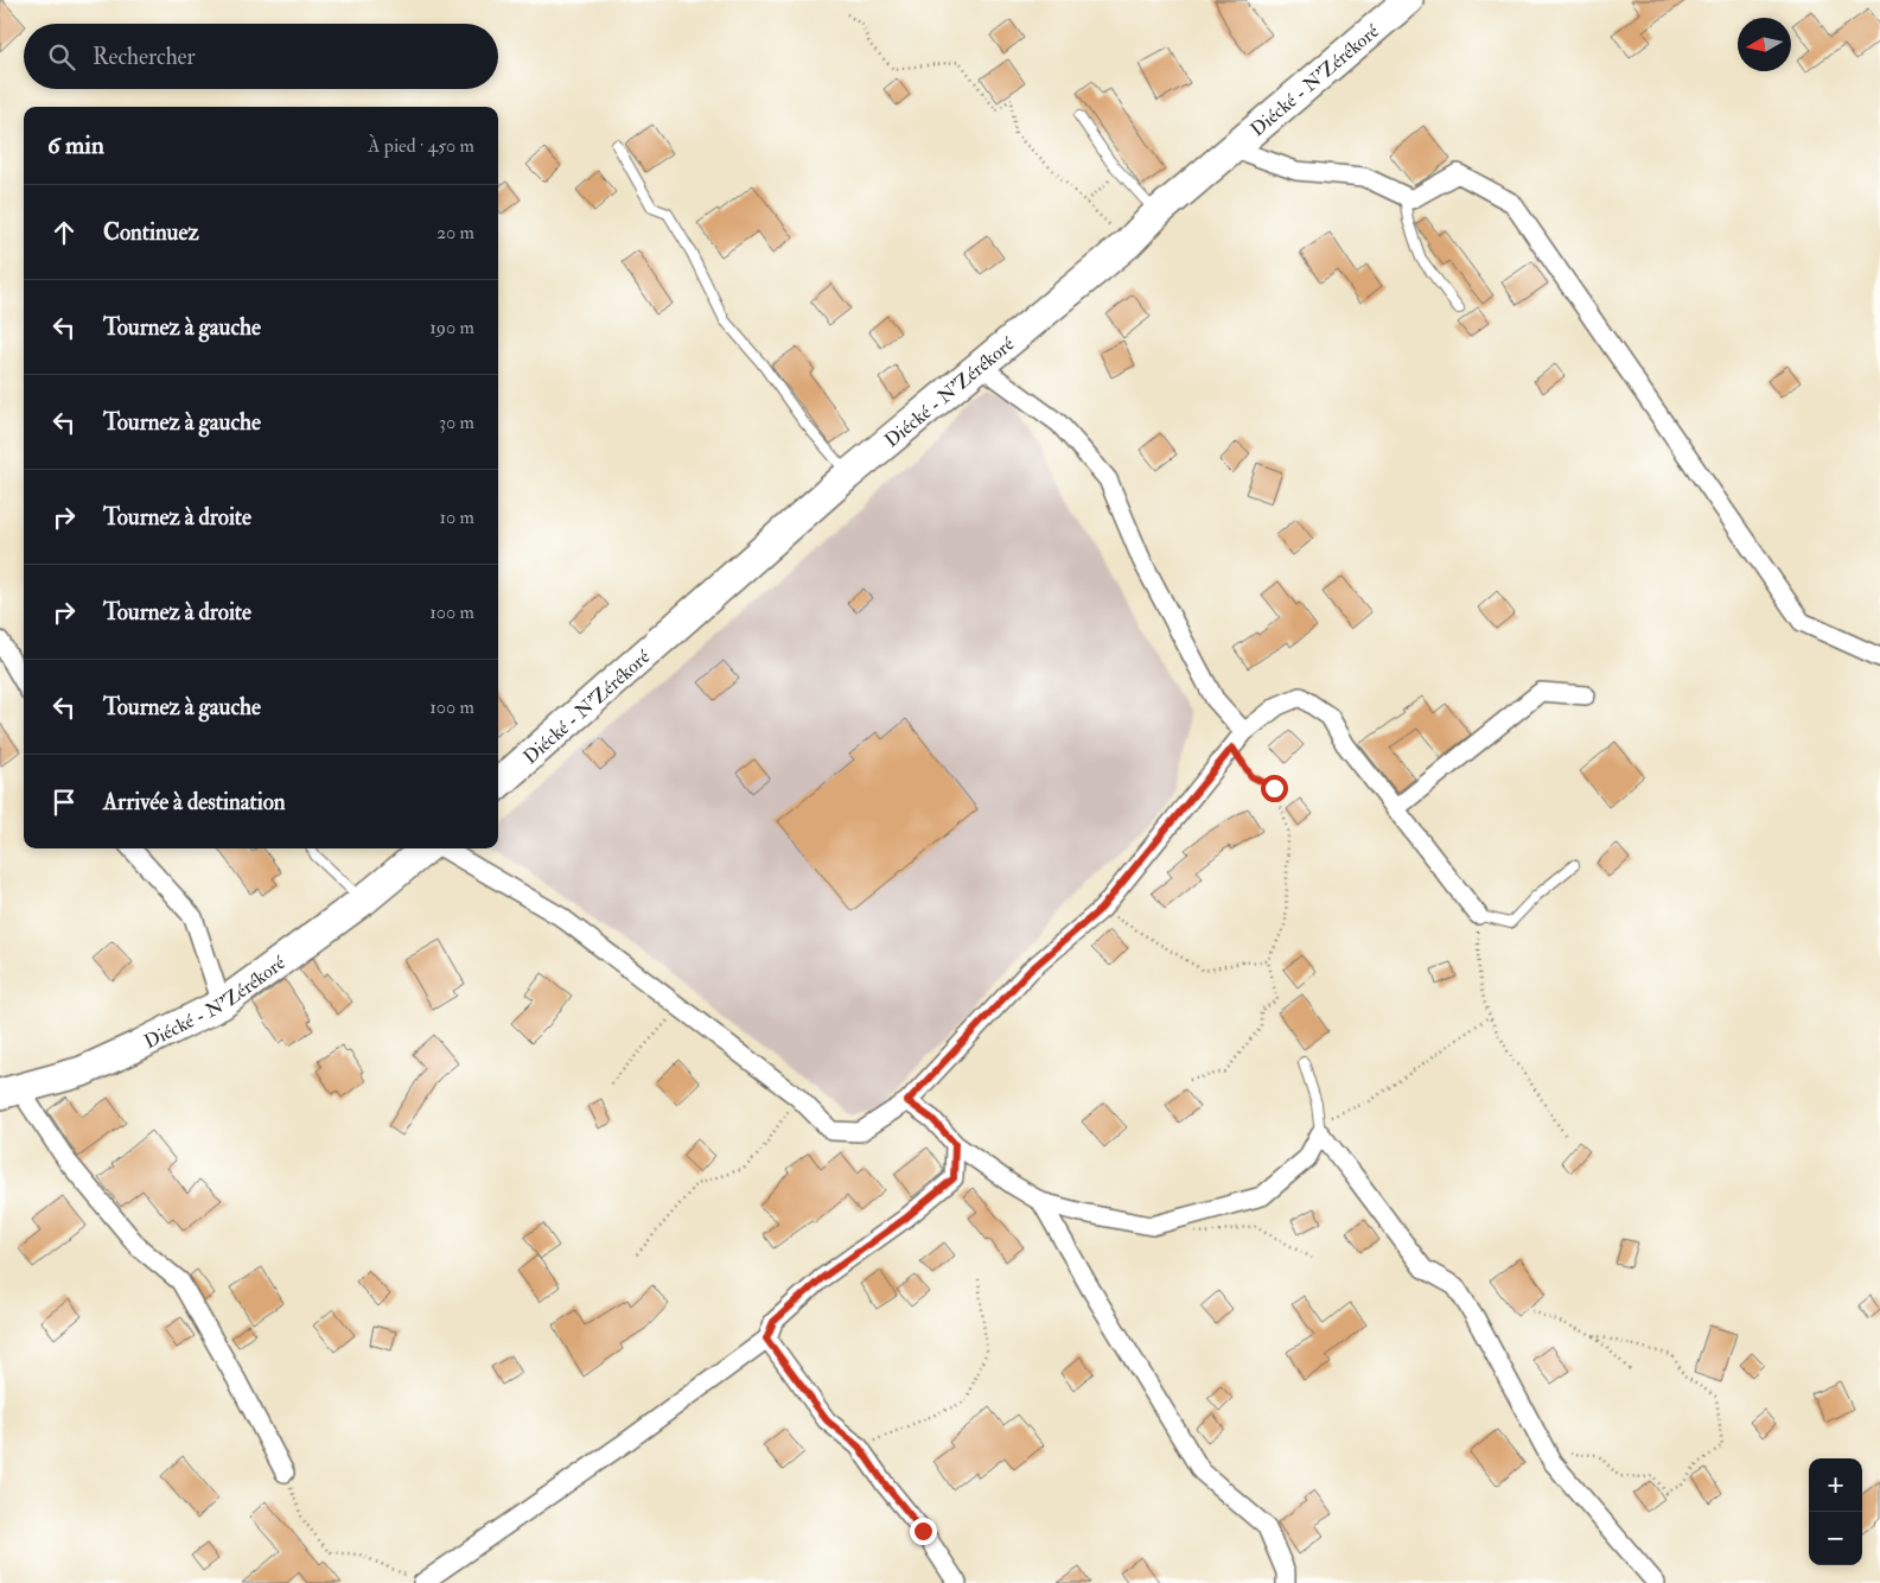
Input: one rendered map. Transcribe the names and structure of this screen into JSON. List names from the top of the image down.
{
  "streets": {
    "highway": ["Diécké - N'Zérékoré"]
  },
  "north": "left",
  "page": {
    "search": "Rechercher",
    "heading": ["6 min", "À pied · 450 m"],
    "list": [
      ["Continuez", "20 m"],
      ["Tournez à gauche", "190 m"],
      ["Tournez à gauche", "30 m"],
      ["Tournez à droite", "10 m"],
      ["Tournez à droite", "100 m"],
      ["Tournez à gauche", "100 m"],
      "Arrivée à destination"
    ],
    "map_buttons": ["+", "−"]
  }
}
